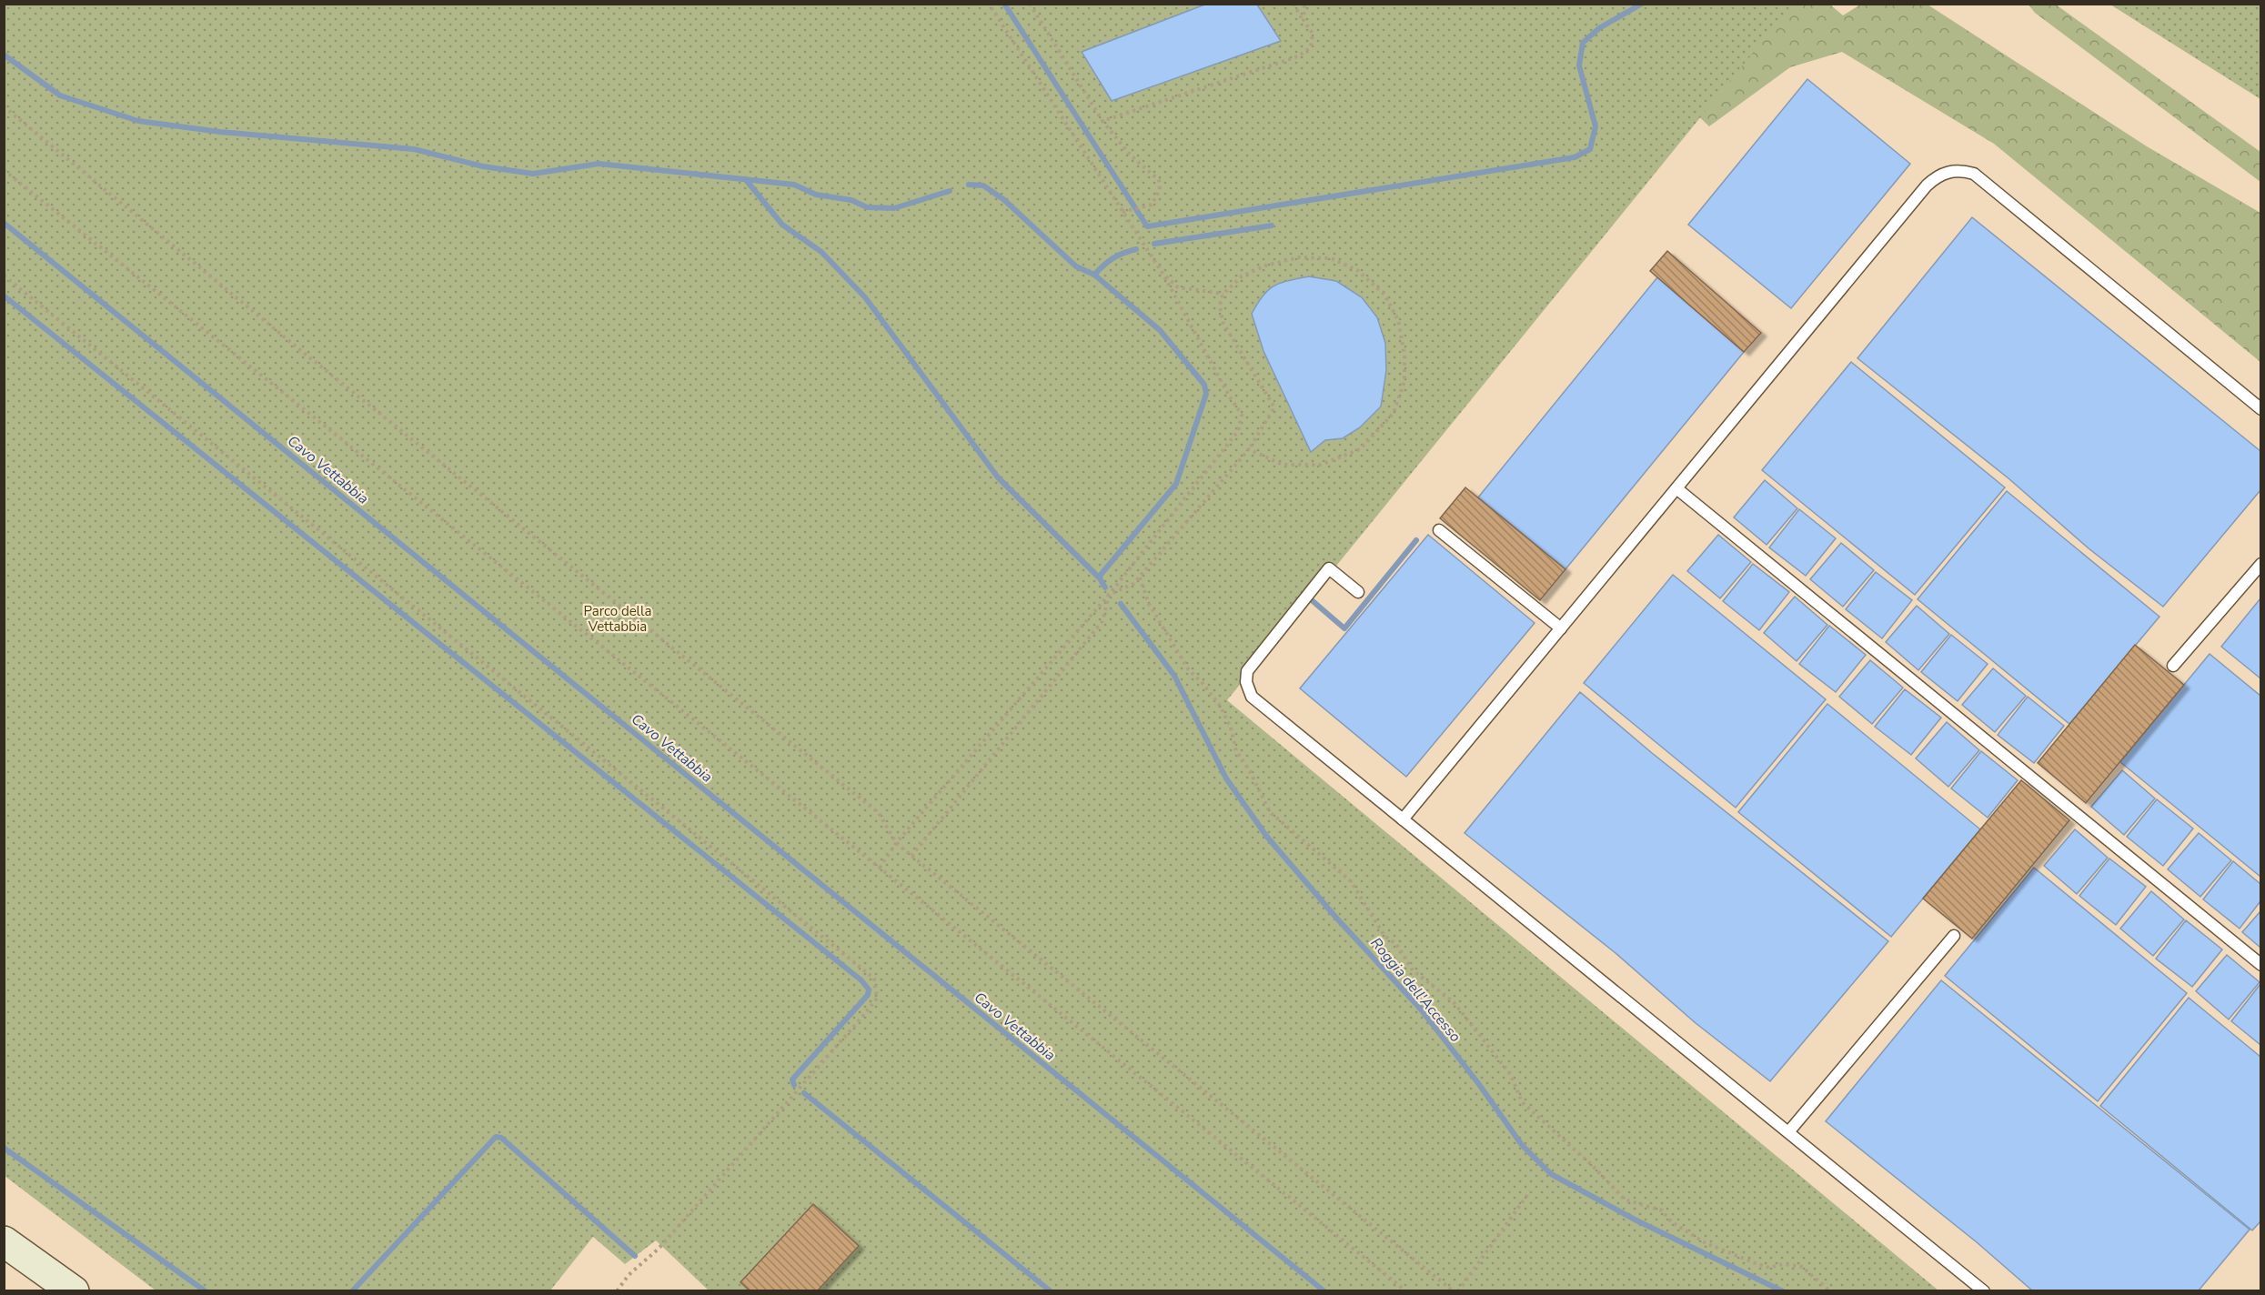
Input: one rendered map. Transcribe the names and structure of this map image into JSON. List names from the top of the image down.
{
  "water": ["Cavo Vettabbia", "Roggia dell'Accesso"],
  "parks": ["Parco della Vettabbia"]
}
